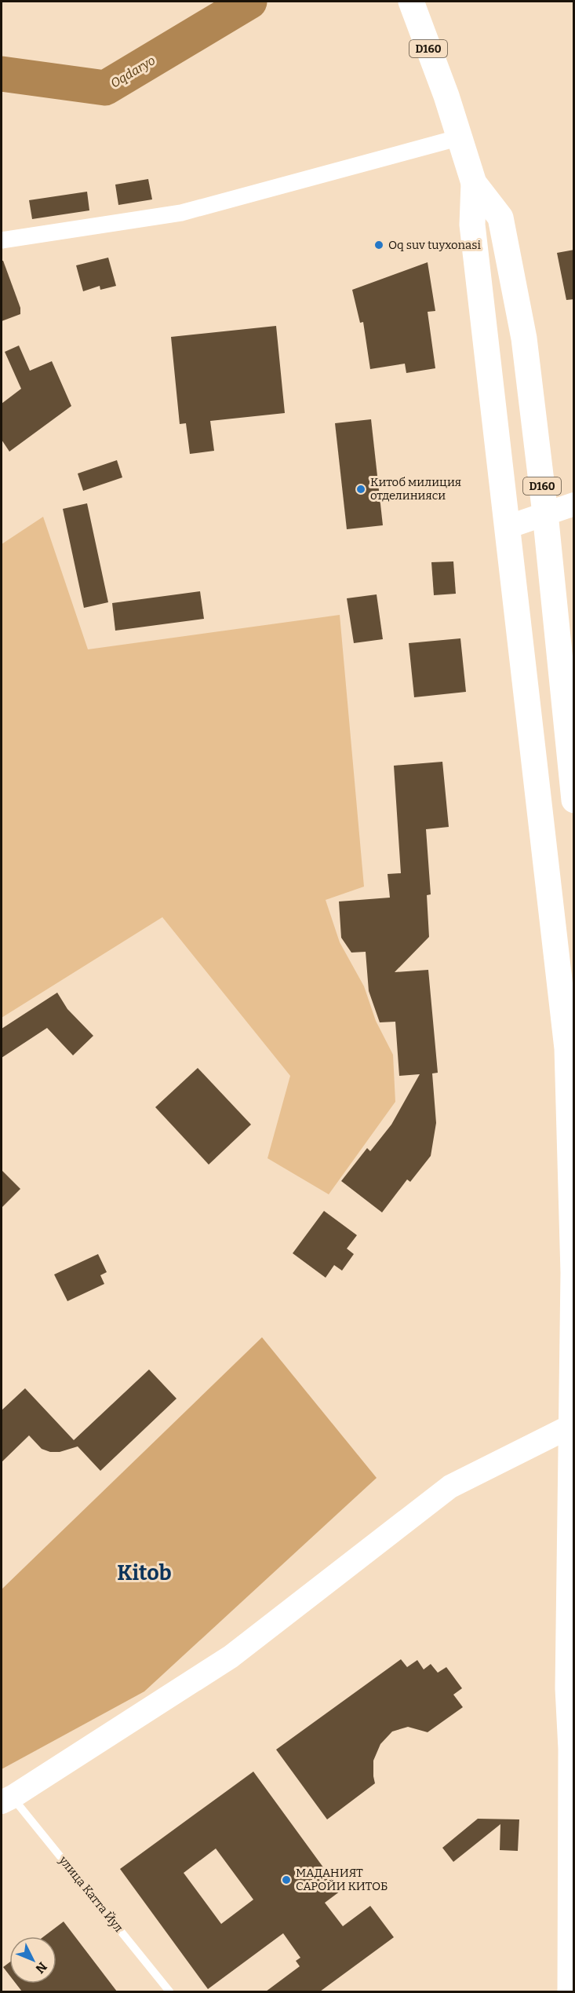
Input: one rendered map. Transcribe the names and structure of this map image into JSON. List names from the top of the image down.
{
  "streets": {
    "main road": ["D160"],
    "lane": ["улица Катта Йул"]
  },
  "districts": ["Kitob"],
  "water": ["Oqdaryo"],
  "places": ["Oq suv tuyxonasi", "Китоб милиция отделинияси", "МАДАНИЯТ САРОЙИ КИТОБ"],
  "north": "bottom right"
}
